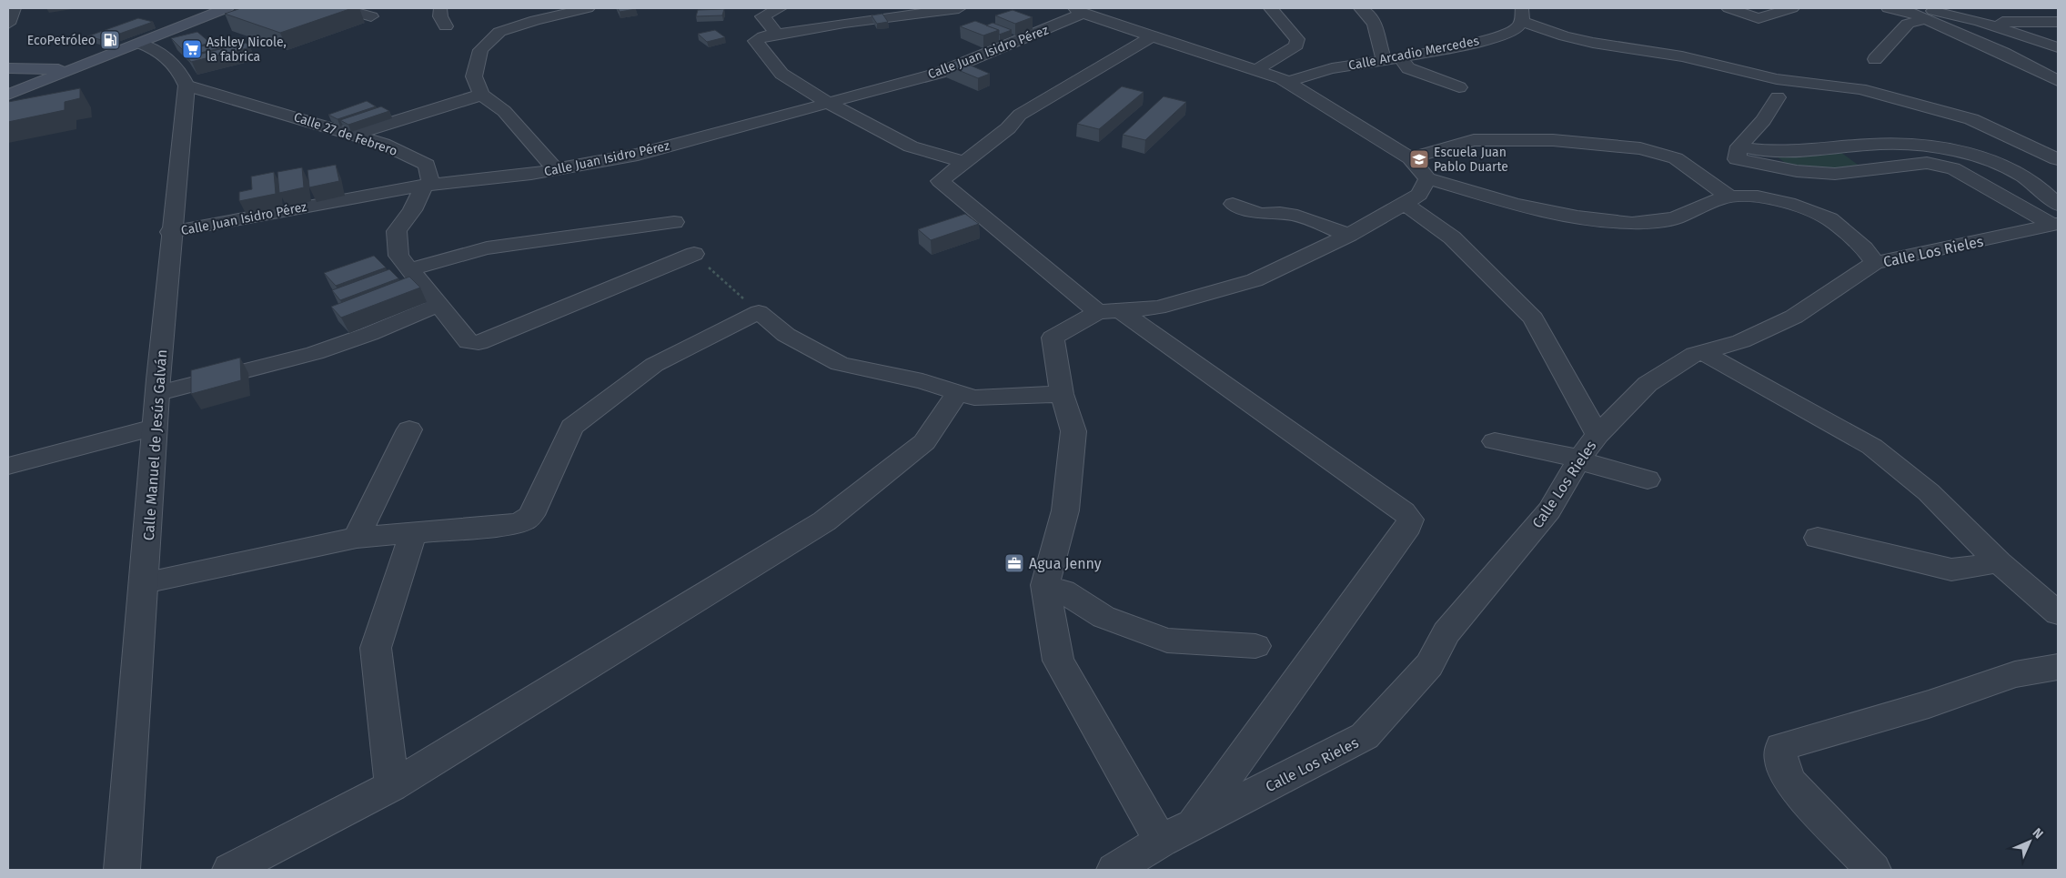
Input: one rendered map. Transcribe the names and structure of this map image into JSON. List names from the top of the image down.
{
  "streets": {
    "street": [
      "Calle Juan Isidro Pérez",
      "Calle Arcadio Mercedes",
      "Calle 27 de Febrero",
      "Calle Los Rieles",
      "Calle Manuel de Jesús Galván"
    ]
  },
  "crossings": [
    ["Calle Juan Isidro Pérez", "Calle 27 de Febrero"],
    ["Calle Juan Isidro Pérez", "Calle Manuel de Jesús Galván"],
    ["Calle 27 de Febrero", "Calle Manuel de Jesús Galván"]
  ],
  "places": {
    "fuel station": ["EcoPetróleo"],
    "supermarket": ["Ashley Nicole, la fabrica"],
    "school or university": ["Escuela Juan Pablo Duarte"],
    "office": ["Agua Jenny"]
  },
  "north": "top right"
}
